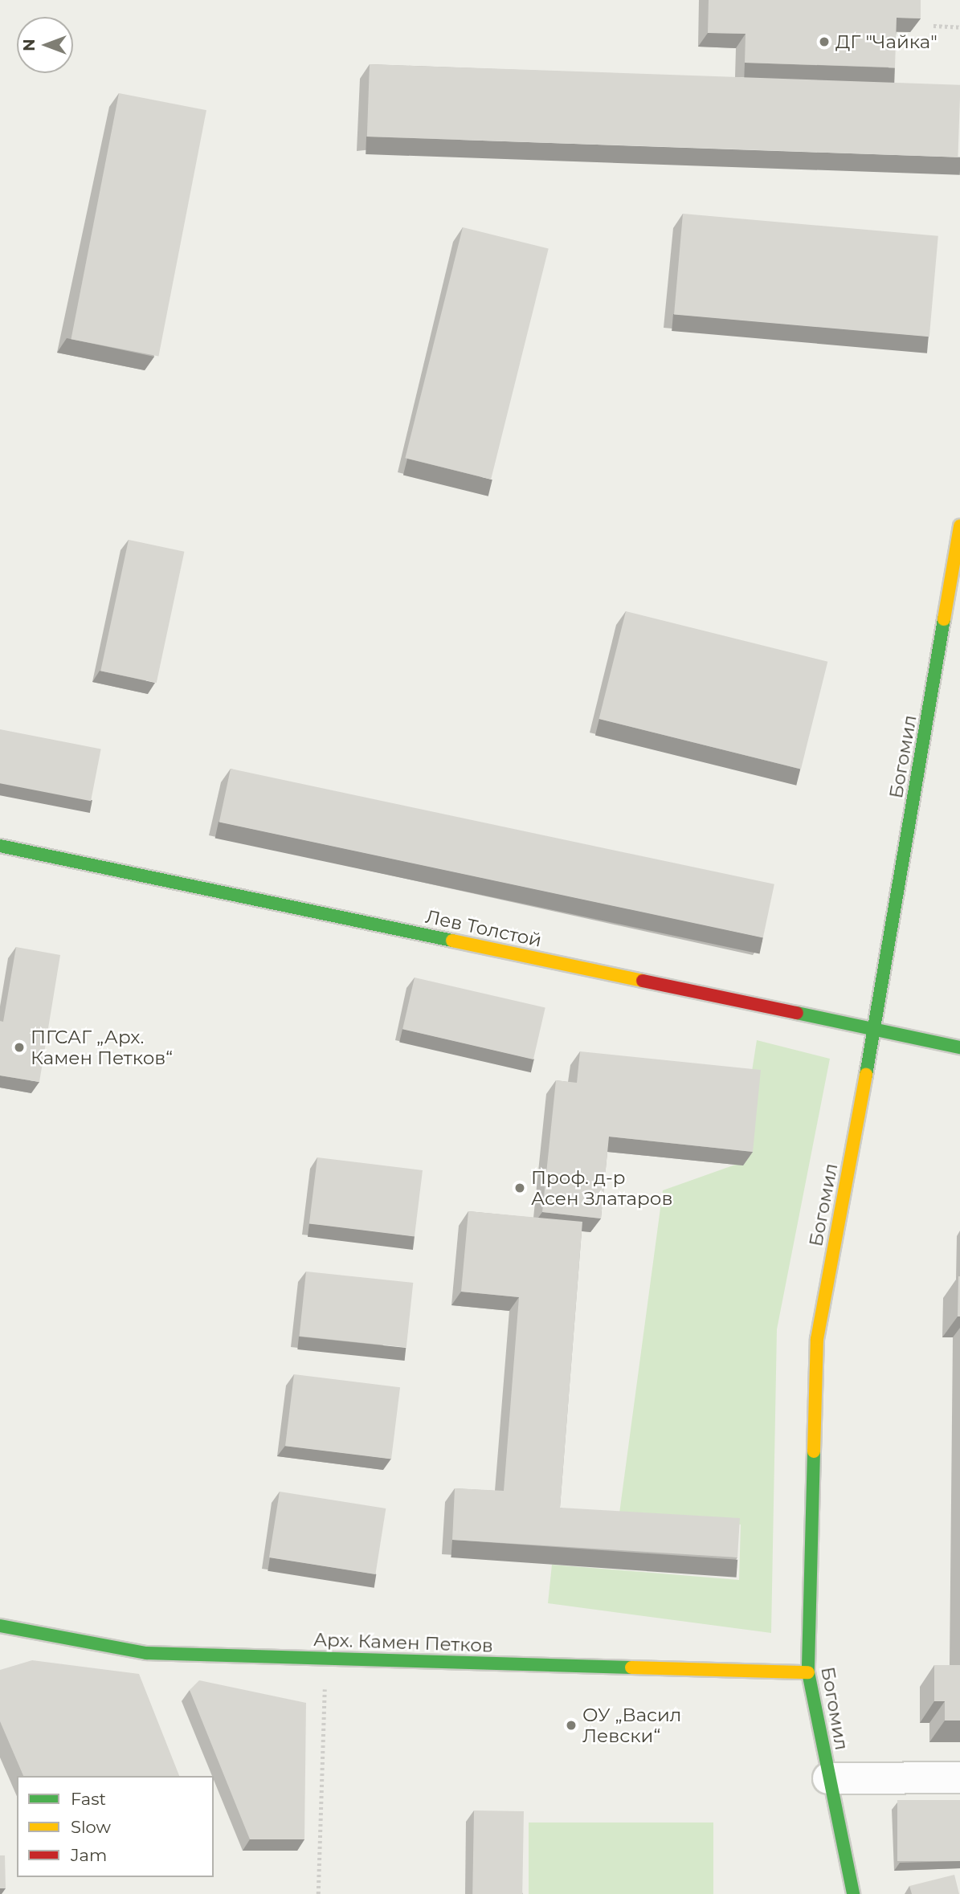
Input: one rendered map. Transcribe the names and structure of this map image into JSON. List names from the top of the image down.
{
  "streets": {
    "street": ["Богомил", "Лев Толстой", "Арх. Камен Петков"]
  },
  "crossings": [
    ["Богомил", "Лев Толстой"],
    ["Богомил", "Арх. Камен Петков"]
  ],
  "places": [
    "ДГ \"Чайка\"",
    "ПГСАГ „Арх. Камен Петков“",
    "Проф. д-р Асен Златаров",
    "ОУ „Васил Левски“"
  ],
  "legend": ["Fast", "Slow", "Jam"],
  "north": "left"
}
